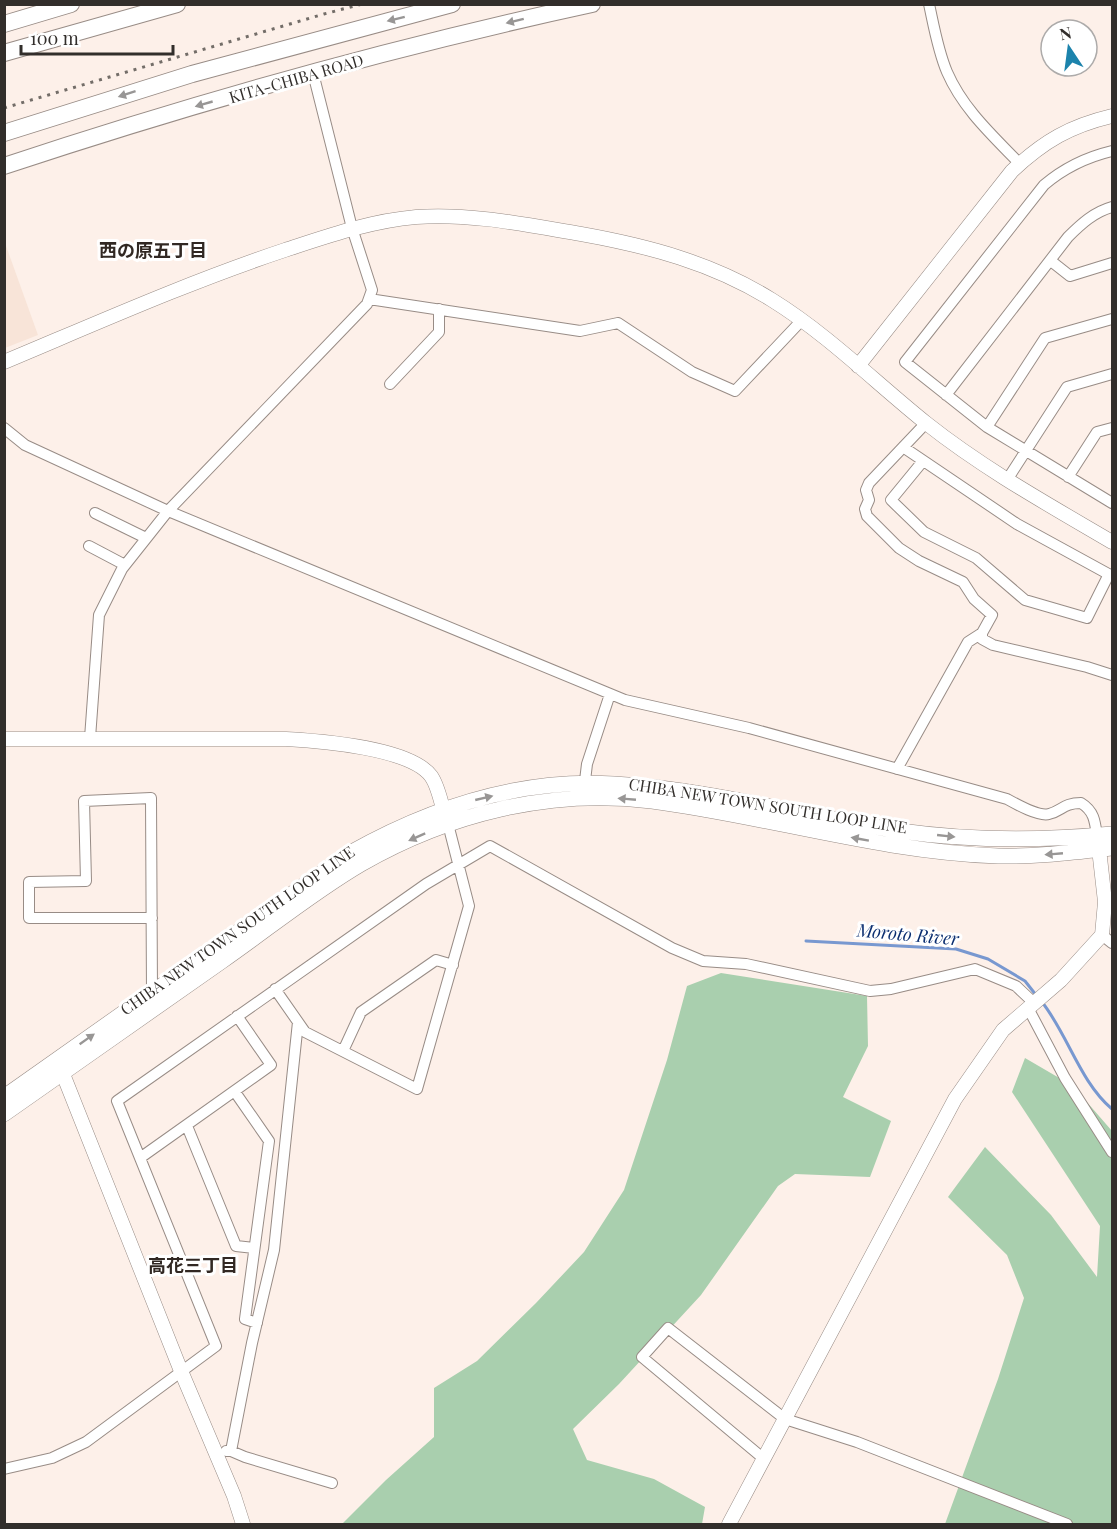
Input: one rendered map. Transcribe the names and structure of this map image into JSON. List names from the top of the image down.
{
  "streets": {
    "highway": ["KITA-CHIBA ROAD"],
    "main road": ["CHIBA NEW TOWN SOUTH LOOP LINE"]
  },
  "one_way": ["KITA-CHIBA ROAD"],
  "districts": ["西の原五丁目", "高花三丁目"],
  "water": ["Moroto River"],
  "scale_bar": "100 m",
  "north": "top"
}
